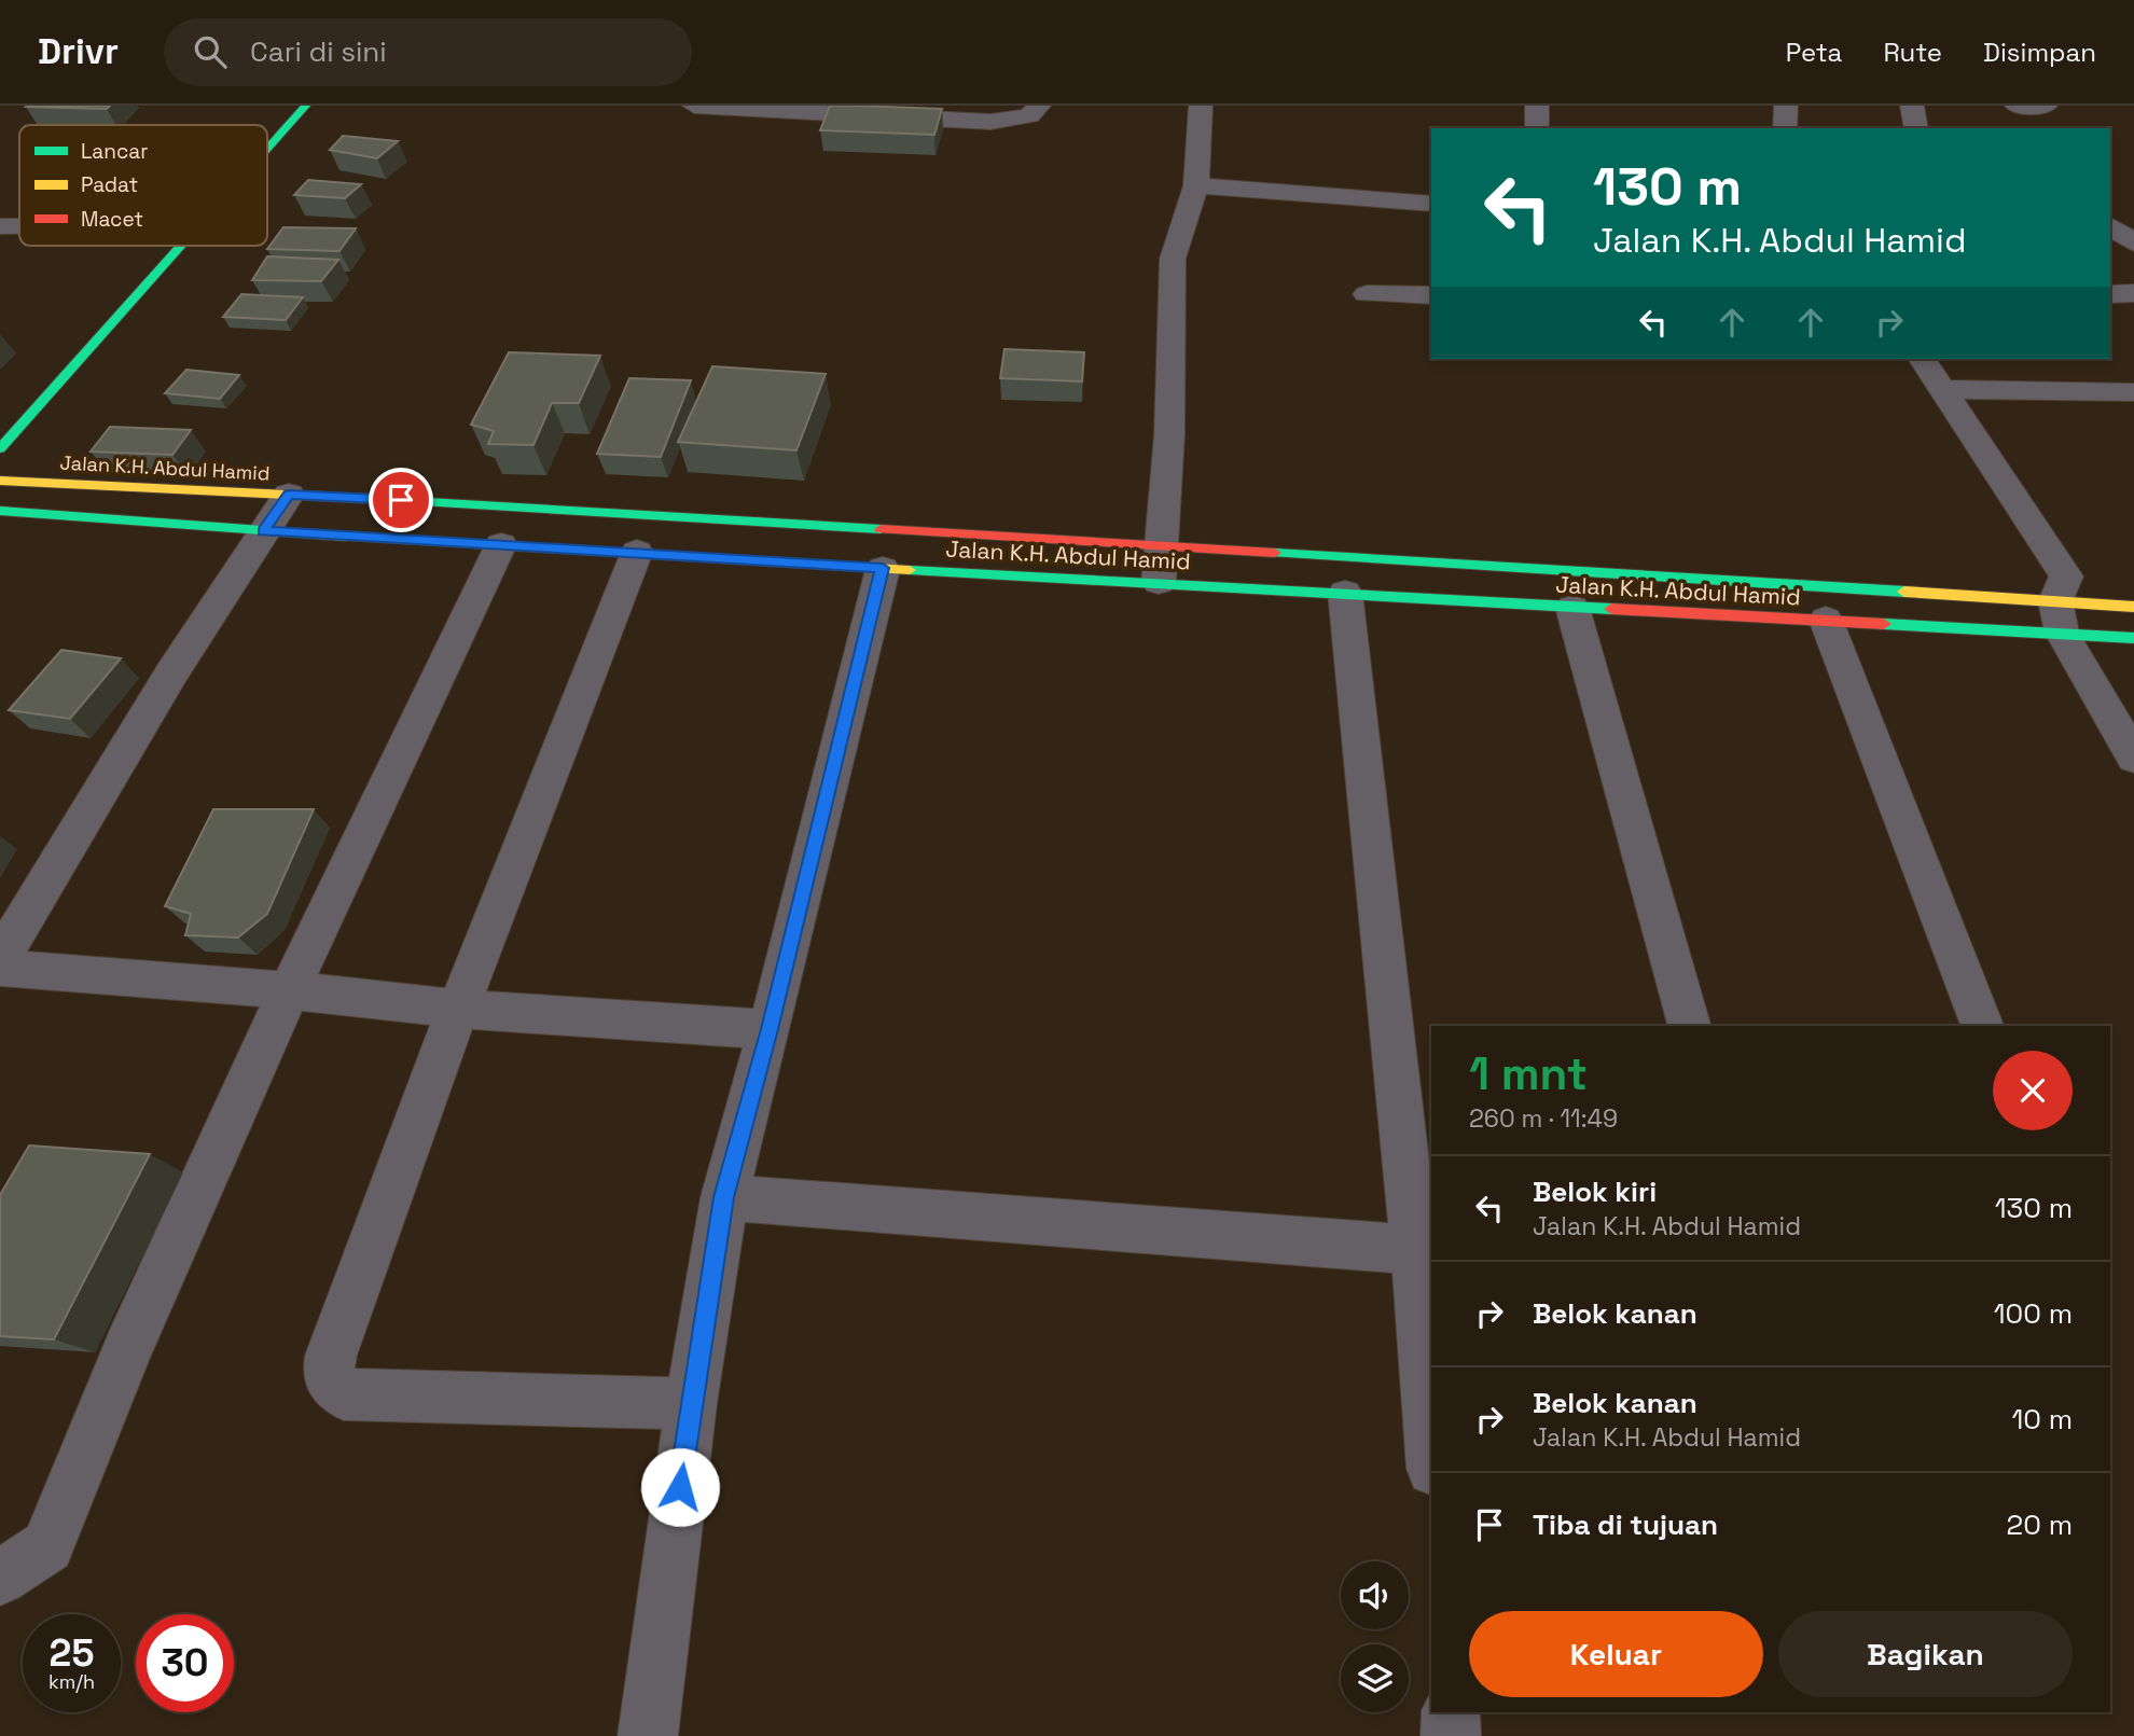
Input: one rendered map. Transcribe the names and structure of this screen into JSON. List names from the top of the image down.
{
  "streets": {
    "highway": ["Jalan K.H. Abdul Hamid"]
  },
  "legend": ["Lancar", "Padat", "Macet"],
  "page": {
    "header": "Drivr",
    "search": "Cari di sini",
    "nav": ["Peta", "Rute", "Disimpan"],
    "turn": ["130 m", "Jalan K.H. Abdul Hamid"],
    "heading": ["1 mnt", "260 m · 11:49"],
    "list": [
      {
        "name": "Belok kiri",
        "note": "Jalan K.H. Abdul Hamid",
        "value": "130 m"
      },
      {
        "name": "Belok kanan",
        "value": "100 m"
      },
      {
        "name": "Belok kanan",
        "note": "Jalan K.H. Abdul Hamid",
        "value": "10 m"
      },
      {
        "name": "Tiba di tujuan",
        "value": "20 m"
      }
    ],
    "buttons": ["Keluar", "Bagikan"],
    "speed": "25 km/h",
    "limit": "30"
  }
}
